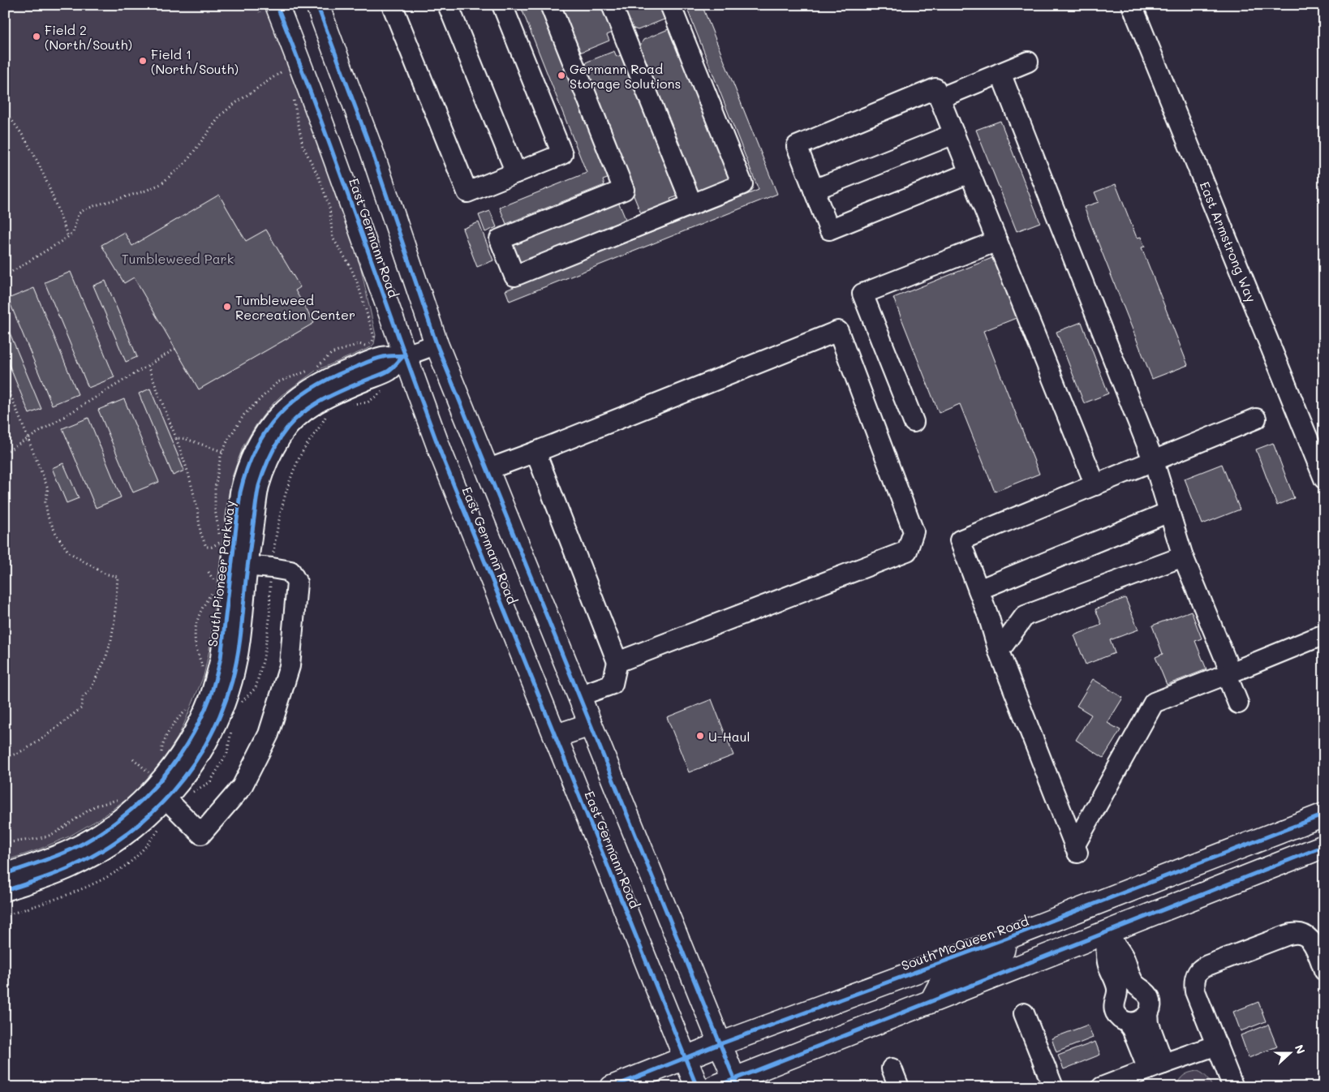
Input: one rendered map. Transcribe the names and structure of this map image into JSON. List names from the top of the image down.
{
  "streets": {
    "main road": ["East Germann Road", "South McQueen Road"],
    "street": ["East Armstrong Way", "South Pioneer Parkway"]
  },
  "crossings": [
    ["East Germann Road", "South Pioneer Parkway"],
    ["East Germann Road", "South McQueen Road"]
  ],
  "parks": ["Tumbleweed Park"],
  "places": [
    "Field 2 (North/South)",
    "Field 1 (North/South)",
    "Germann Road Storage Solutions",
    "Tumbleweed Recreation Center",
    "U-Haul"
  ],
  "north": "right"
}
